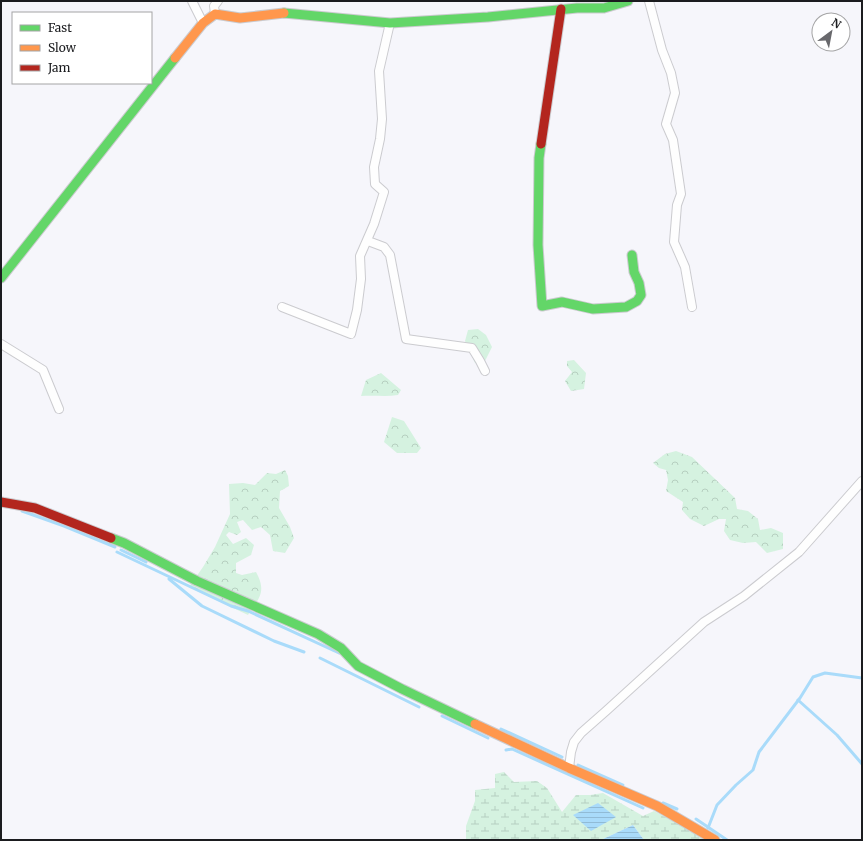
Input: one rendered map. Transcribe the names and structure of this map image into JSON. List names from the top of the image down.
{
  "legend": ["Fast", "Slow", "Jam"],
  "north": "top right"
}
